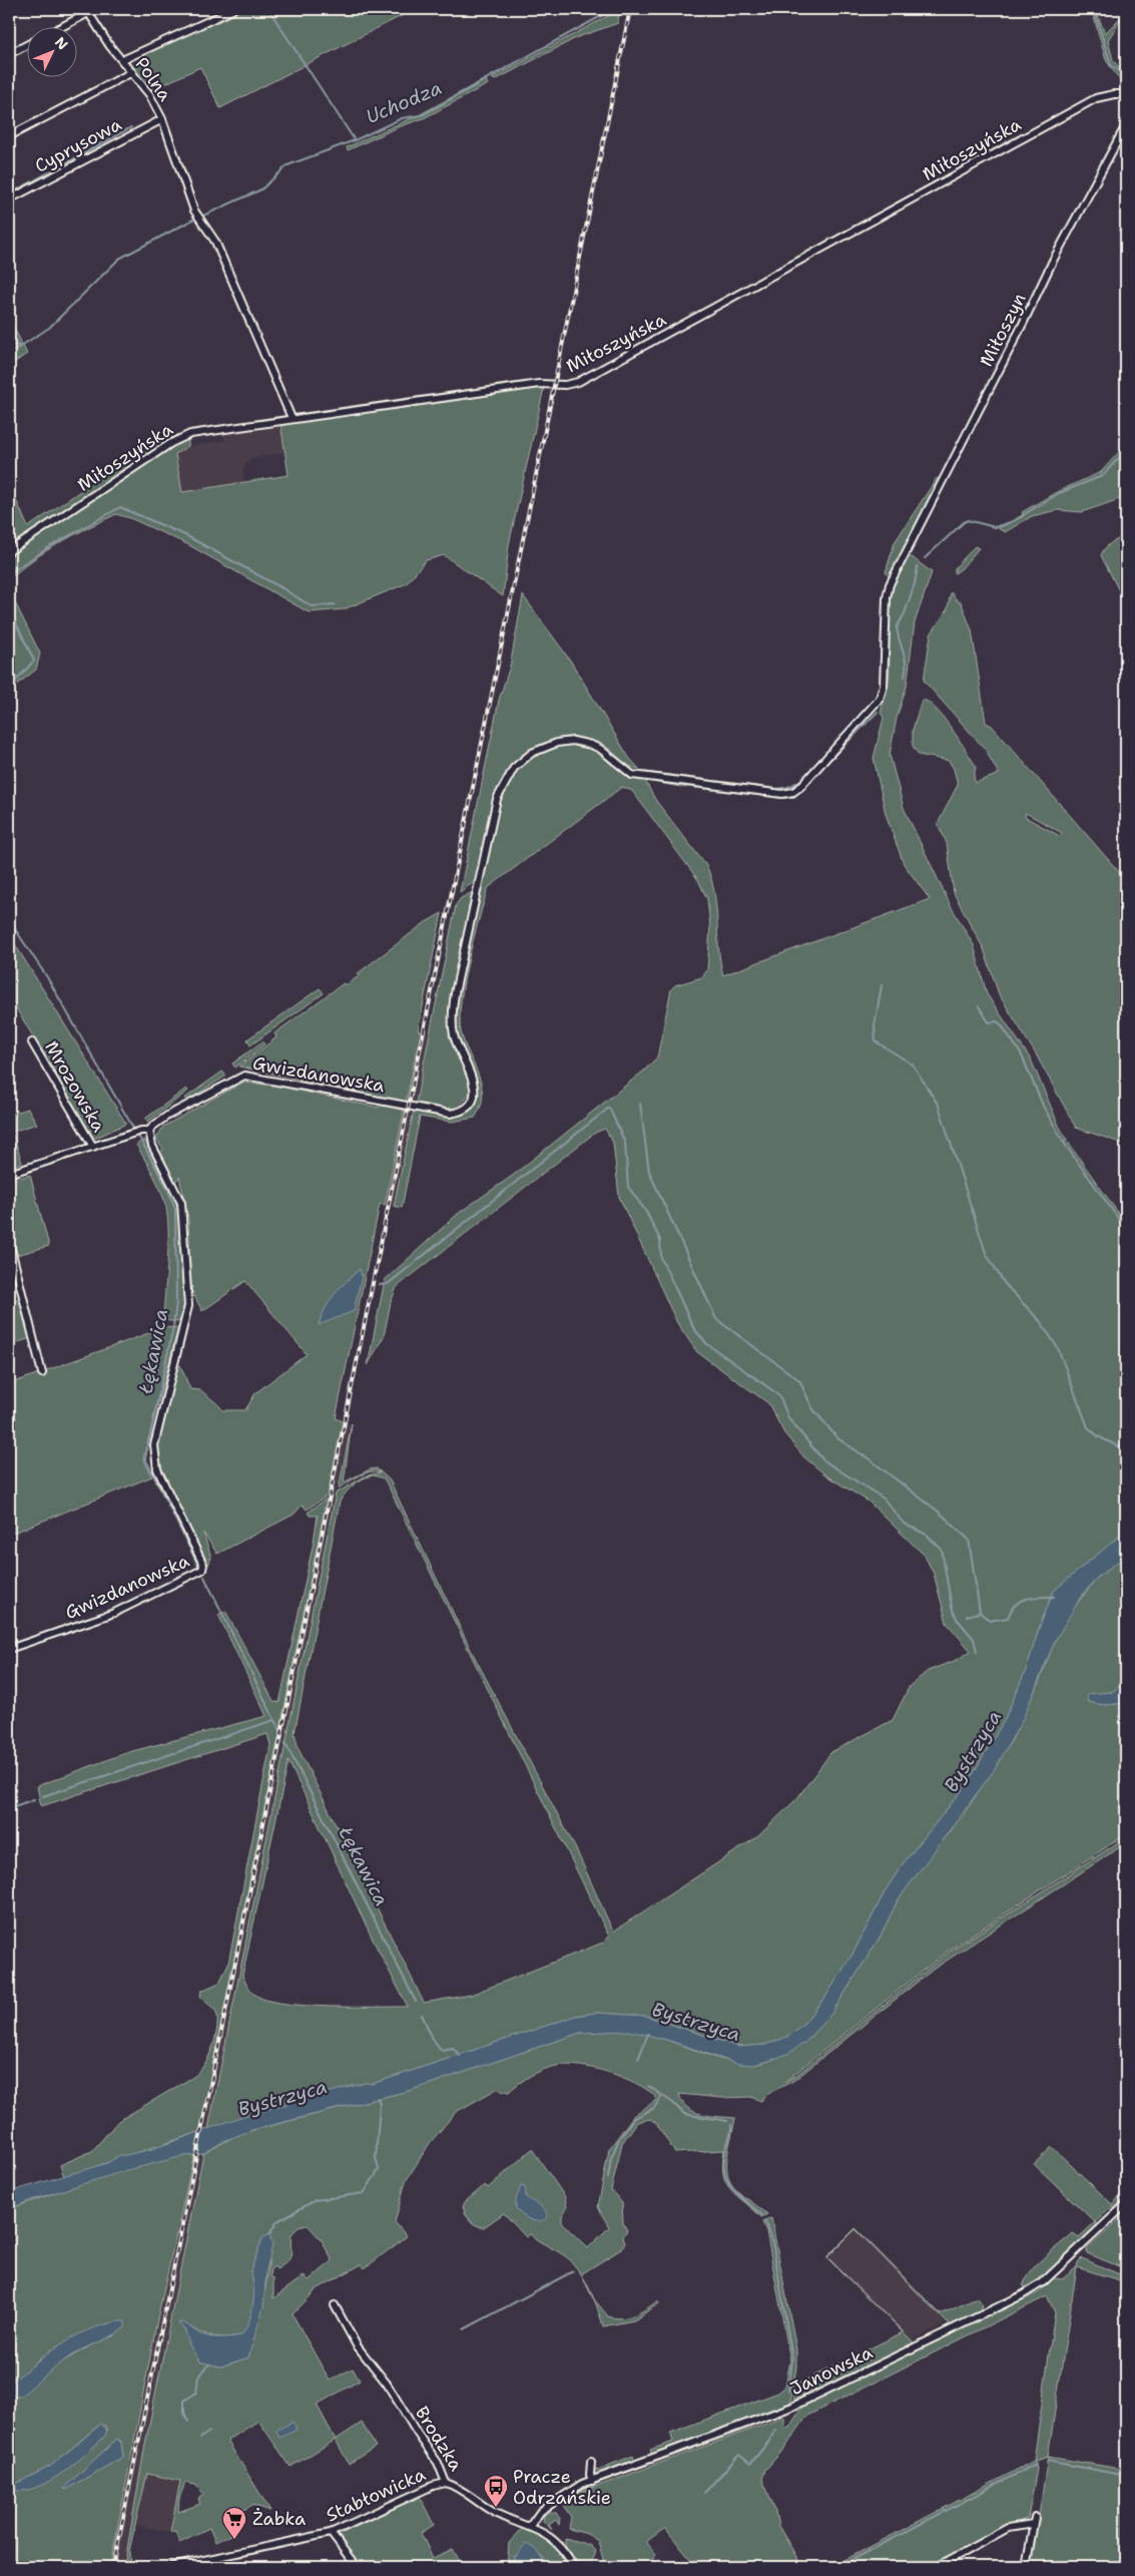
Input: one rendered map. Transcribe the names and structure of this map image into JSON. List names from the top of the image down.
{
  "streets": {
    "street": [
      "Polna",
      "Cyprysowa",
      "Miłoszyńska",
      "Miłoszyn",
      "Gwizdanowska",
      "Mrozowska",
      "Janowska",
      "Brodzka",
      "Stabłowicka"
    ]
  },
  "crossings": [
    ["Polna", "Cyprysowa"],
    ["Polna", "Miłoszyńska"],
    ["Miłoszyn", "Gwizdanowska"],
    ["Janowska", "Brodzka"],
    ["Brodzka", "Stabłowicka"]
  ],
  "water": ["Uchodza", "Łękawica", "Bystrzyca"],
  "places": {
    "bus stop": ["Pracze Odrzańskie"],
    "supermarket": ["Żabka"]
  },
  "north": "top right"
}
